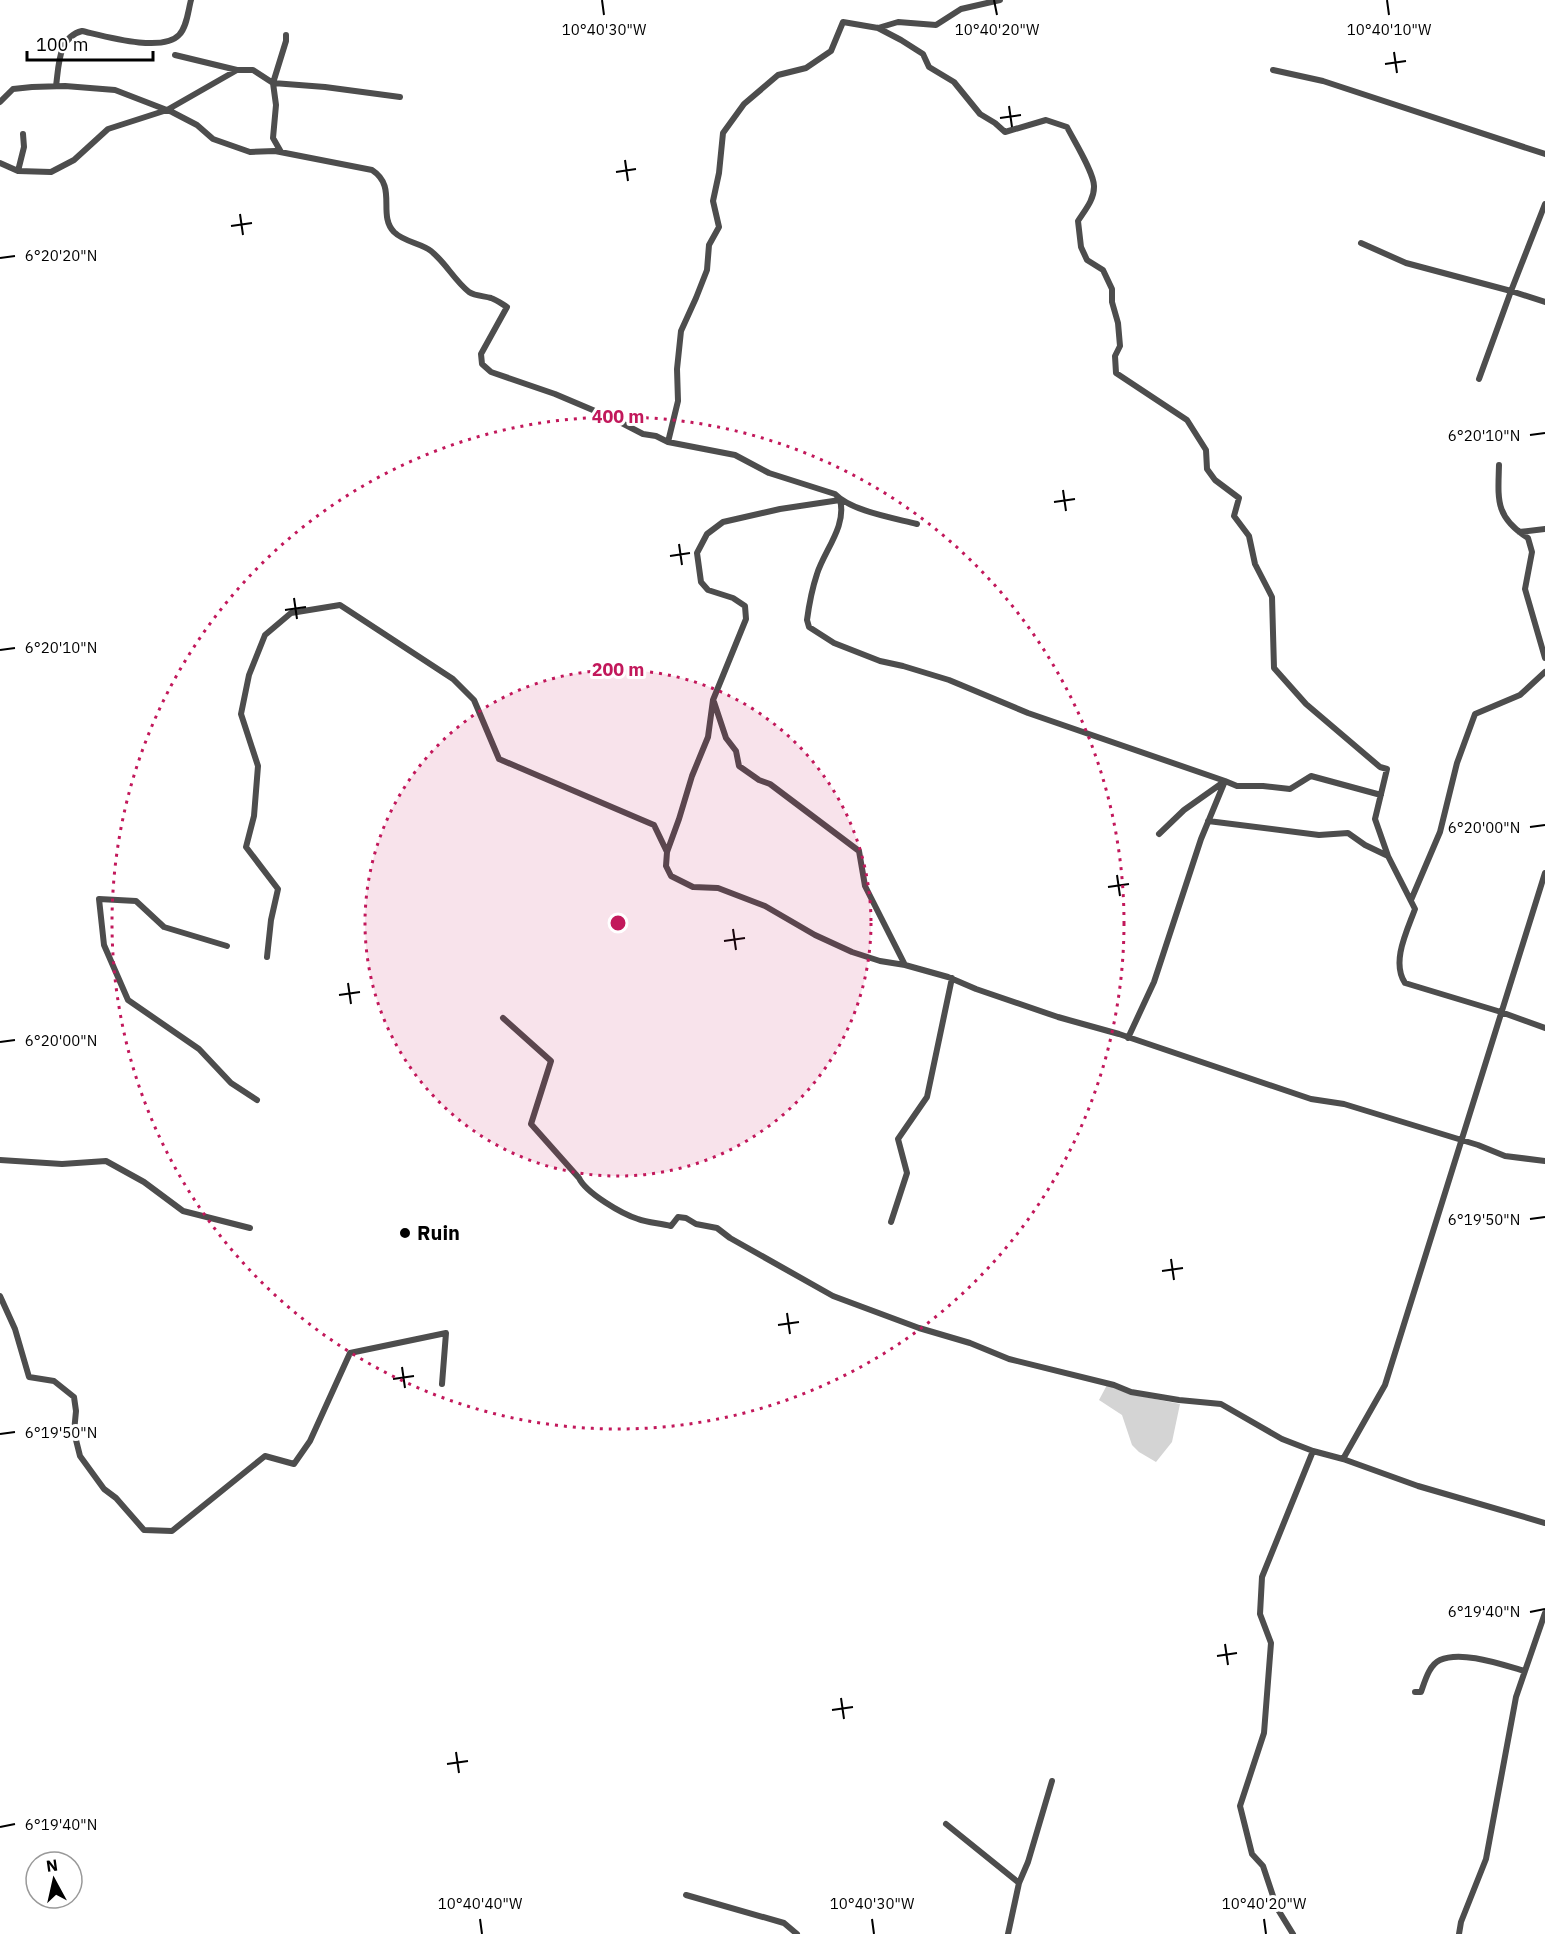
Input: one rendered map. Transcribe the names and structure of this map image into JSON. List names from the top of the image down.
{
  "places": ["Ruin"],
  "scale_bar": "100 m",
  "north": "top",
  "coordinates": [
    "10°40'30\"W",
    "10°40'20\"W",
    "10°40'10\"W",
    "6°20'20\"N",
    "6°20'10\"N",
    "6°20'00\"N",
    "6°19'50\"N",
    "6°19'40\"N",
    "10°40'40\"W"
  ],
  "rings": ["400 m", "200 m"]
}
